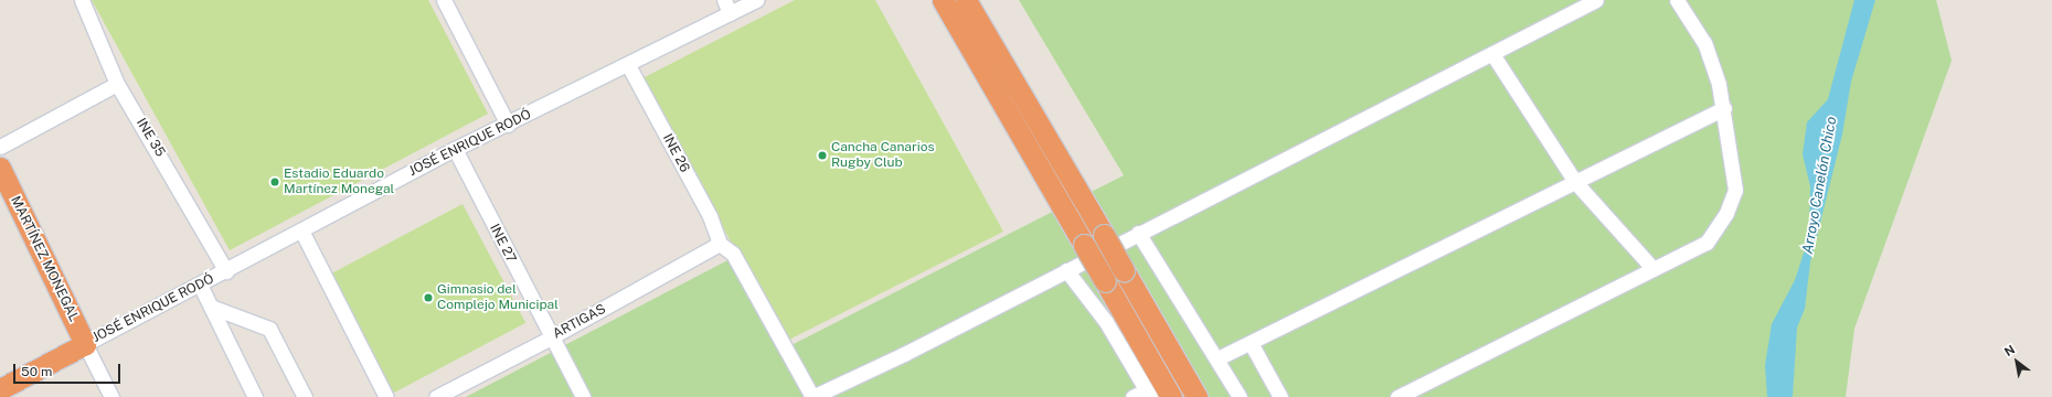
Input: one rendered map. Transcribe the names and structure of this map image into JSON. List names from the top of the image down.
{
  "streets": {
    "highway": ["JOSÉ ENRIQUE RODÓ", "MARTÍNEZ MONEGAL"],
    "street": [
      "INE 35",
      "INE 26",
      "INE 27",
      "ARTIGAS"
    ]
  },
  "crossings": [
    ["INE 35", "JOSÉ ENRIQUE RODÓ"],
    ["JOSÉ ENRIQUE RODÓ", "INE 26"],
    ["JOSÉ ENRIQUE RODÓ", "INE 27"],
    ["JOSÉ ENRIQUE RODÓ", "MARTÍNEZ MONEGAL"],
    ["INE 26", "ARTIGAS"],
    ["INE 27", "ARTIGAS"]
  ],
  "water": ["Arroyo Canelón Chico"],
  "places": ["Cancha Canarios Rugby Club", "Estadio Eduardo Martínez Monegal", "Gimnasio del Complejo Municipal"],
  "scale_bar": "50 m",
  "north": "top left"
}
